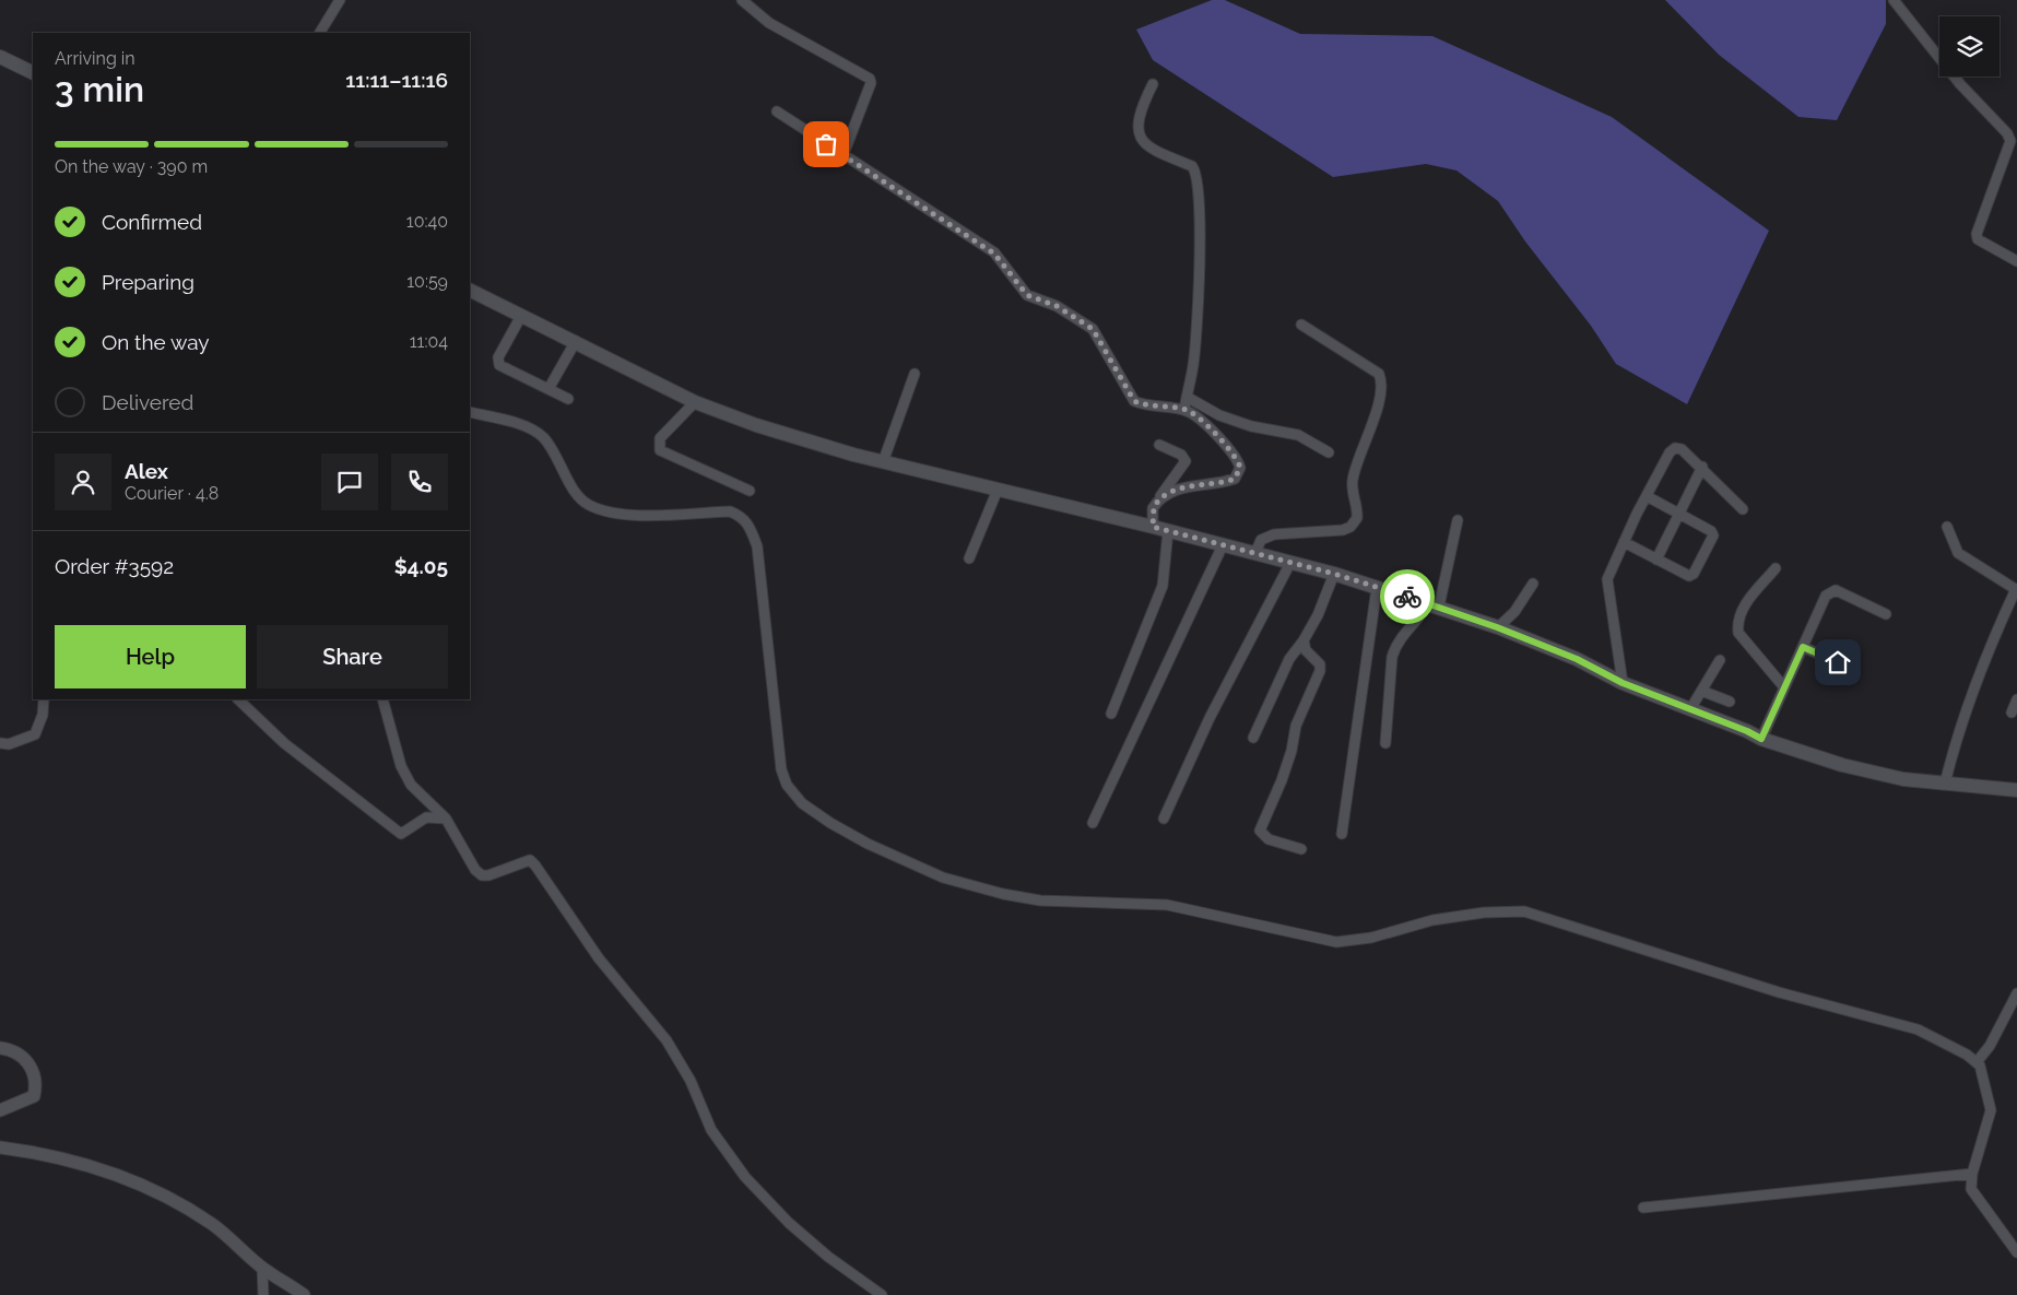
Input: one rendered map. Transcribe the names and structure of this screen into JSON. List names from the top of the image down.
{
  "page": {
    "heading": ["3 min", "Arriving in", "11:11–11:16"],
    "panel": [
      "Alex",
      "Courier · 4.8",
      "Order #3592",
      "$4.05"
    ],
    "bar": "On the way · 390 m",
    "list": [
      ["Confirmed", "10:40"],
      ["Preparing", "10:59"],
      ["On the way", "11:04"],
      "Delivered"
    ],
    "buttons": ["Help", "Share"]
  }
}
